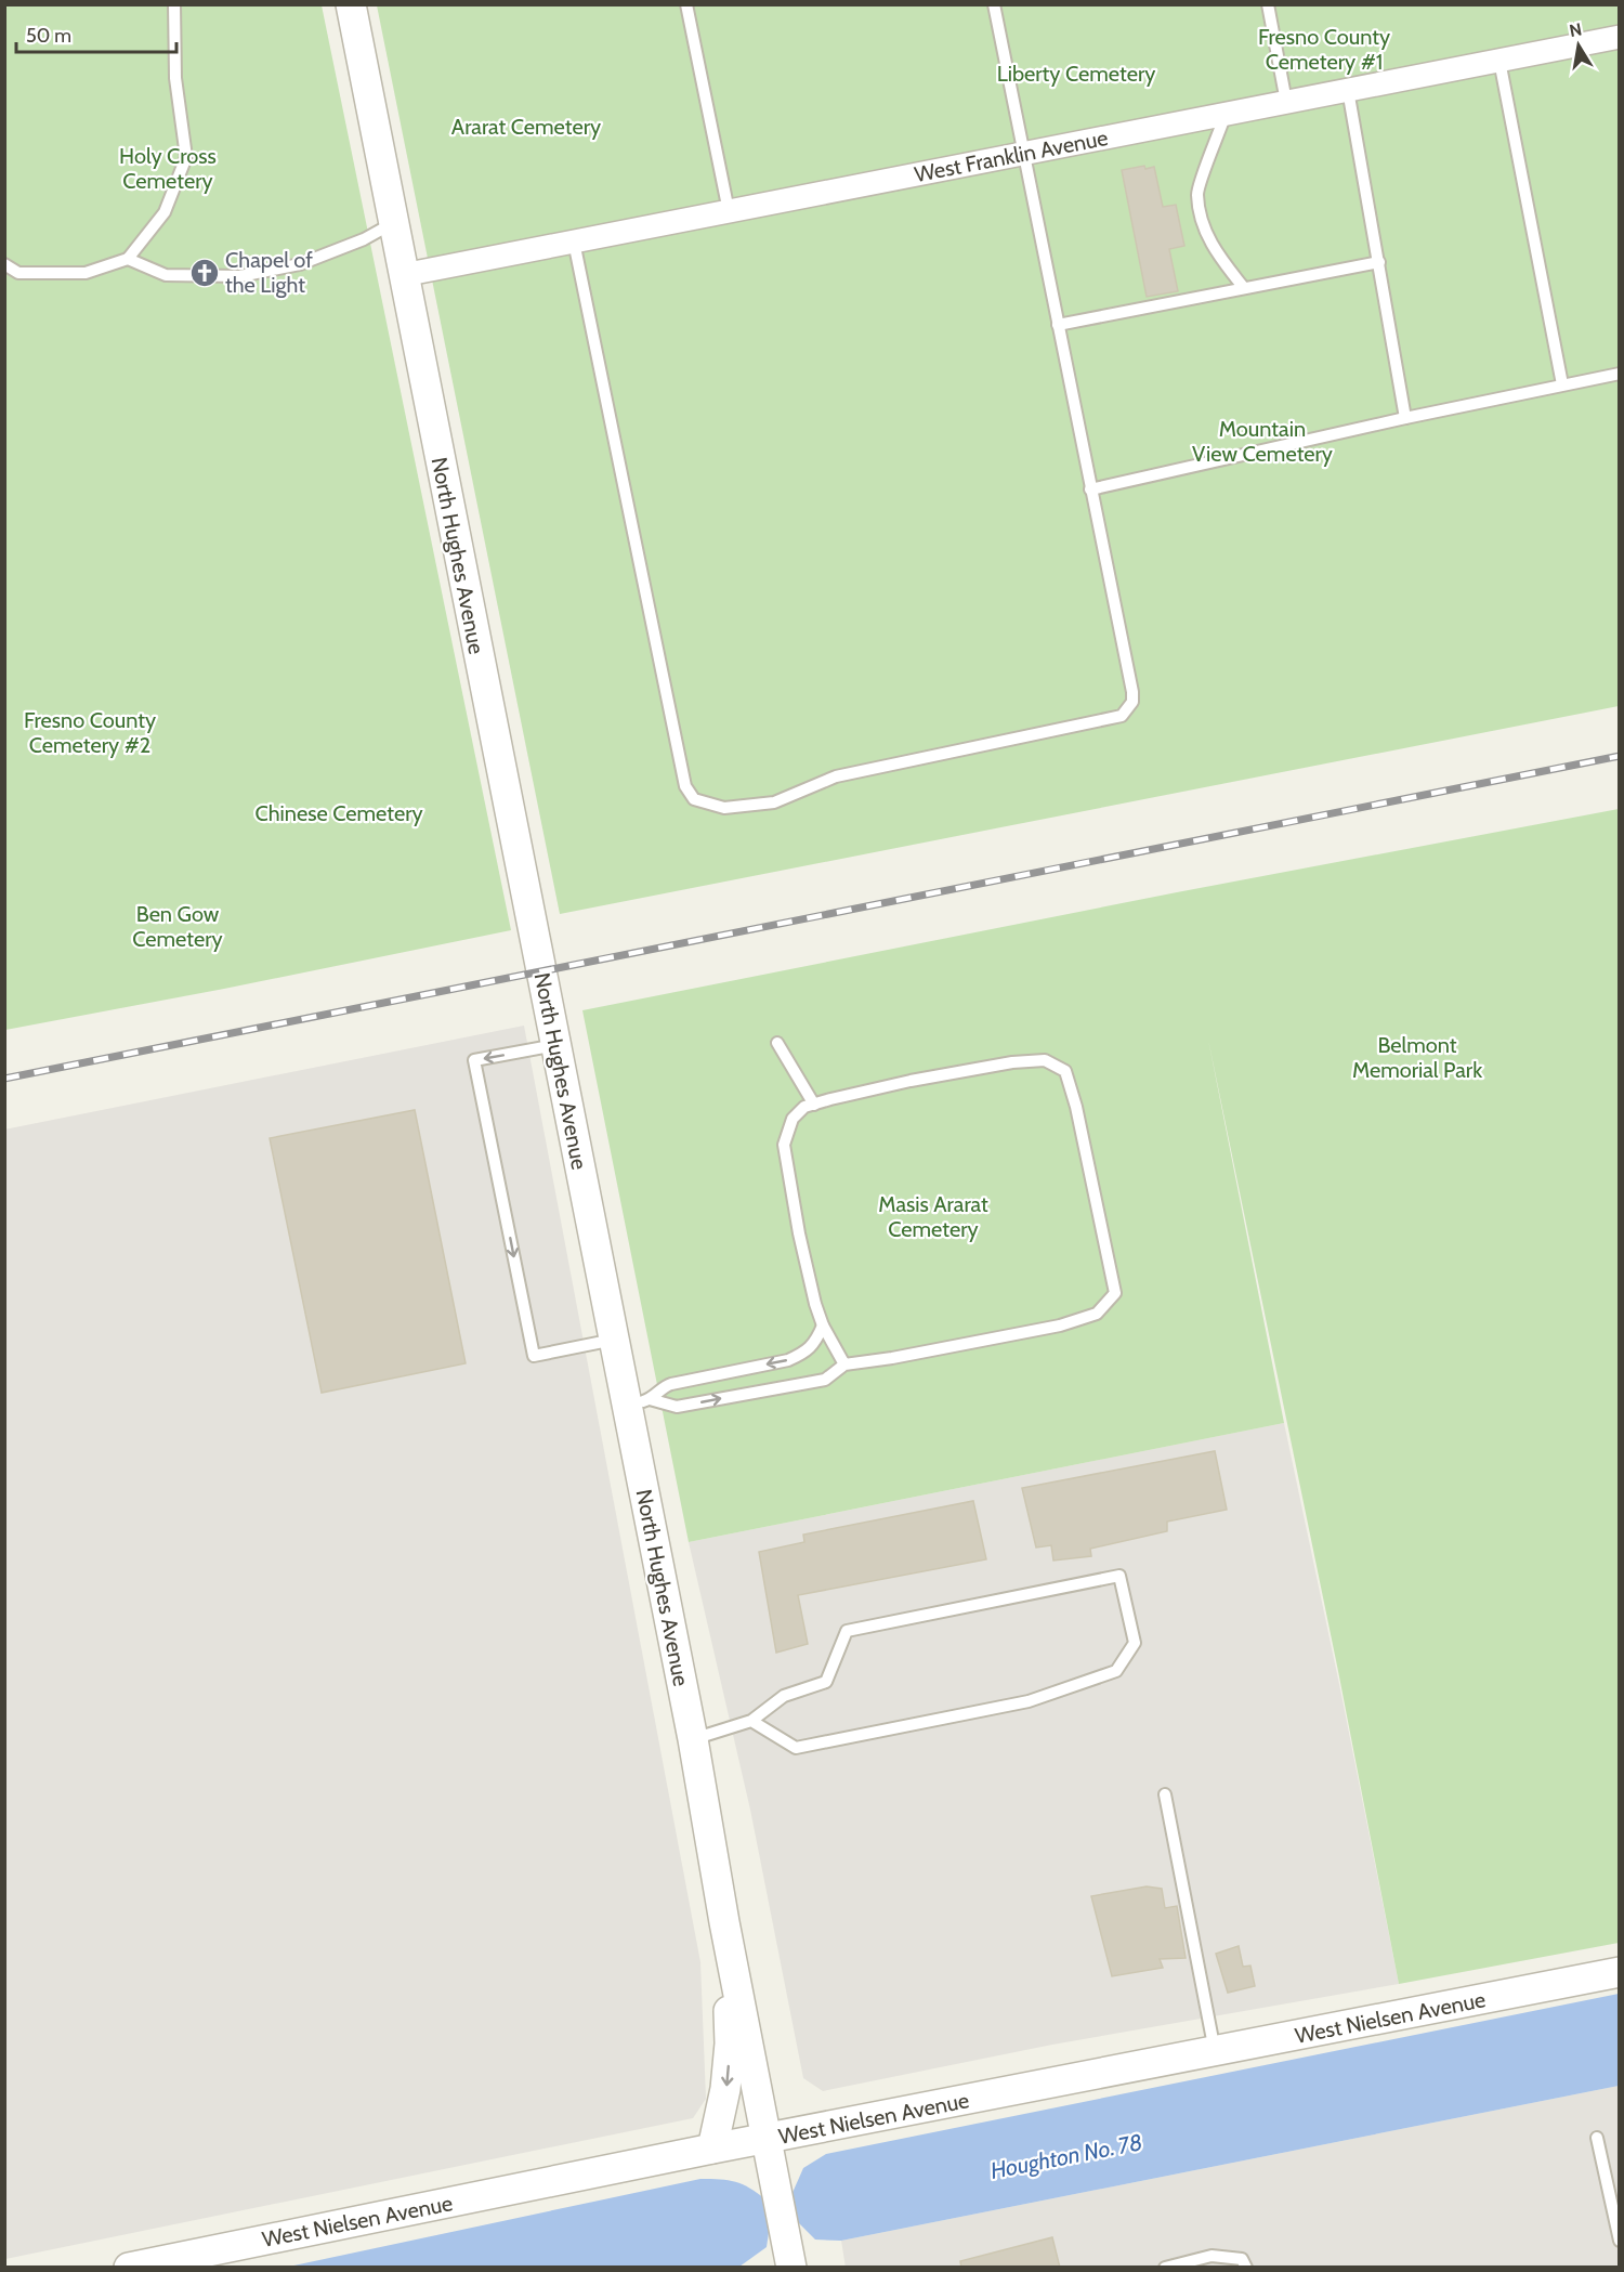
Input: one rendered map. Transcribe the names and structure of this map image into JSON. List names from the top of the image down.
{
  "streets": {
    "street": ["West Franklin Avenue", "North Hughes Avenue", "West Nielsen Avenue"]
  },
  "crossings": [
    ["West Franklin Avenue", "North Hughes Avenue"],
    ["North Hughes Avenue", "West Nielsen Avenue"]
  ],
  "water": ["Houghton No. 78"],
  "parks": [
    "Fresno County Cemetery #1",
    "Liberty Cemetery",
    "Ararat Cemetery",
    "Holy Cross Cemetery",
    "Mountain View Cemetery",
    "Fresno County Cemetery #2",
    "Chinese Cemetery",
    "Ben Gow Cemetery",
    "Belmont Memorial Park",
    "Masis Ararat Cemetery"
  ],
  "places": {
    "church": ["Chapel of the Light"]
  },
  "scale_bar": "50 m",
  "north": "top"
}
